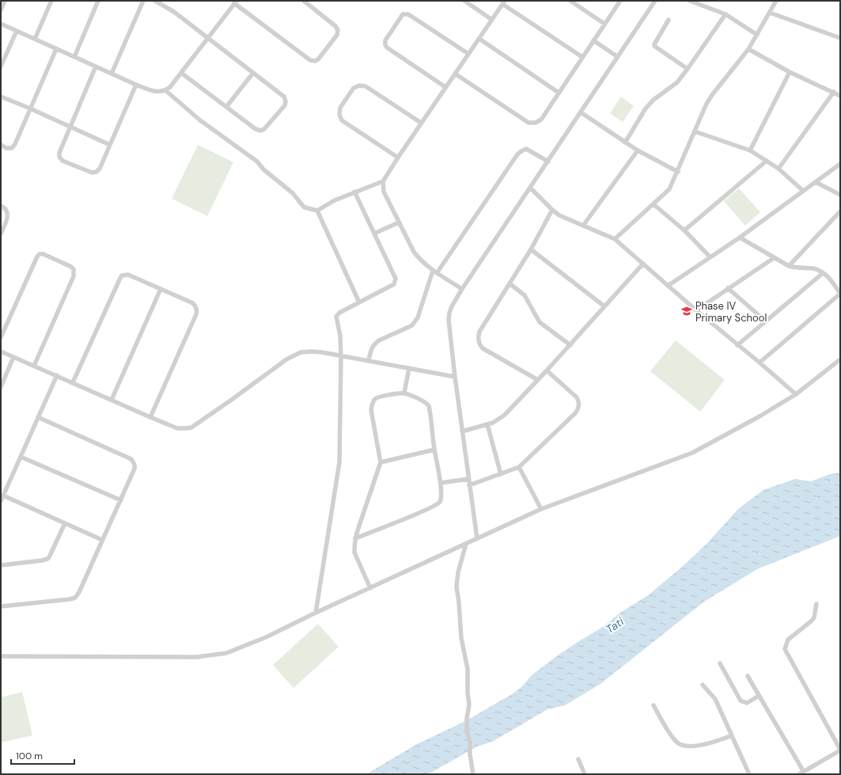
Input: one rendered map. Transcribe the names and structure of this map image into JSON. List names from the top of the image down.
{
  "water": ["Tati"],
  "places": {
    "school or university": ["Phase IV Primary School"]
  },
  "scale_bar": "100 m"
}
